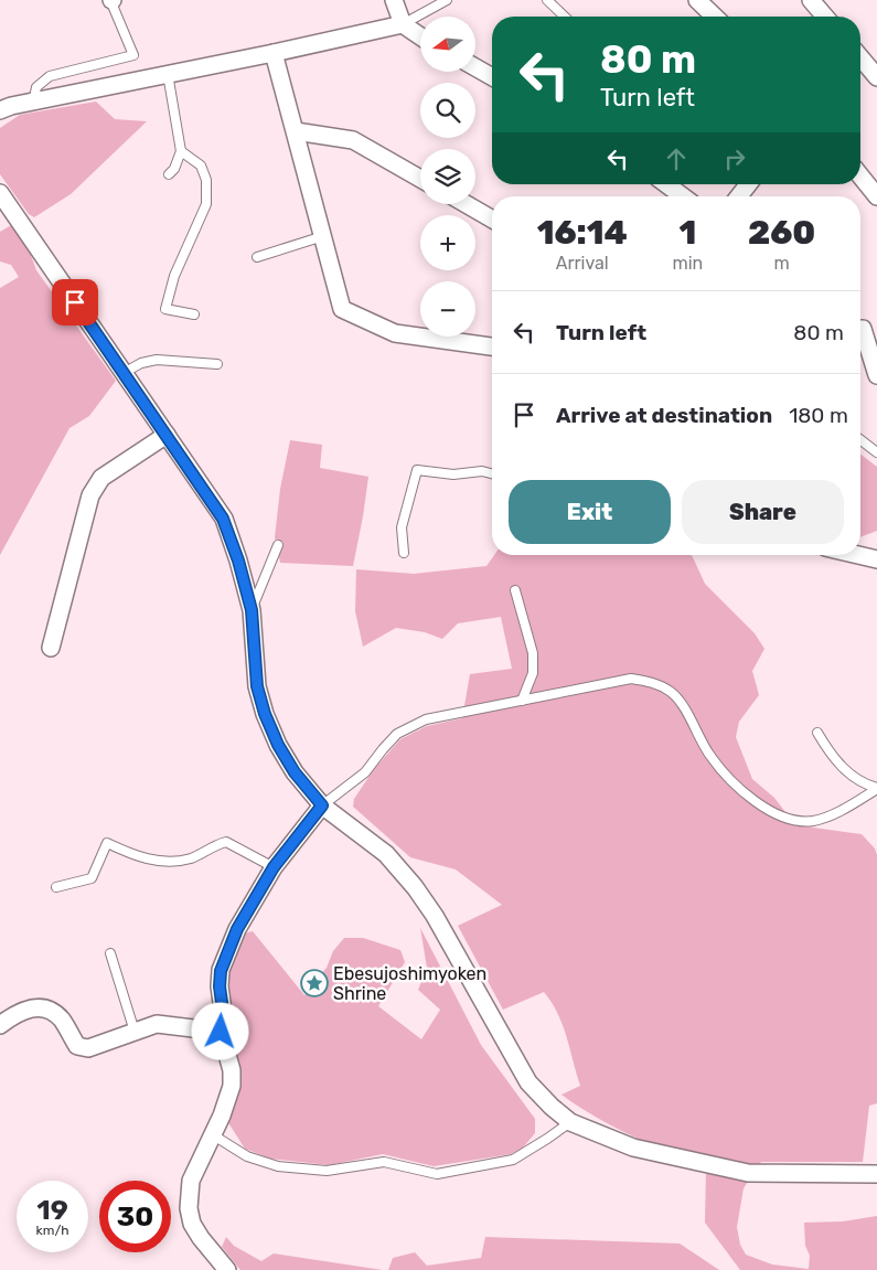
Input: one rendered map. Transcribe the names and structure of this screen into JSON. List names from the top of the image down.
{
  "places": {
    "place": ["Ebesujoshimyoken Shrine"]
  },
  "north": "left",
  "page": {
    "map_buttons": ["+", "−"],
    "turn": ["80 m", "Turn left"],
    "eta": [
      "16:14",
      "Arrival",
      "1",
      "min",
      "260",
      "m"
    ],
    "list": [
      {
        "name": "Turn left",
        "value": "80 m"
      },
      {
        "name": "Arrive at destination",
        "value": "180 m"
      }
    ],
    "buttons": ["Exit", "Share"],
    "speed": "19 km/h",
    "limit": "30"
  }
}
